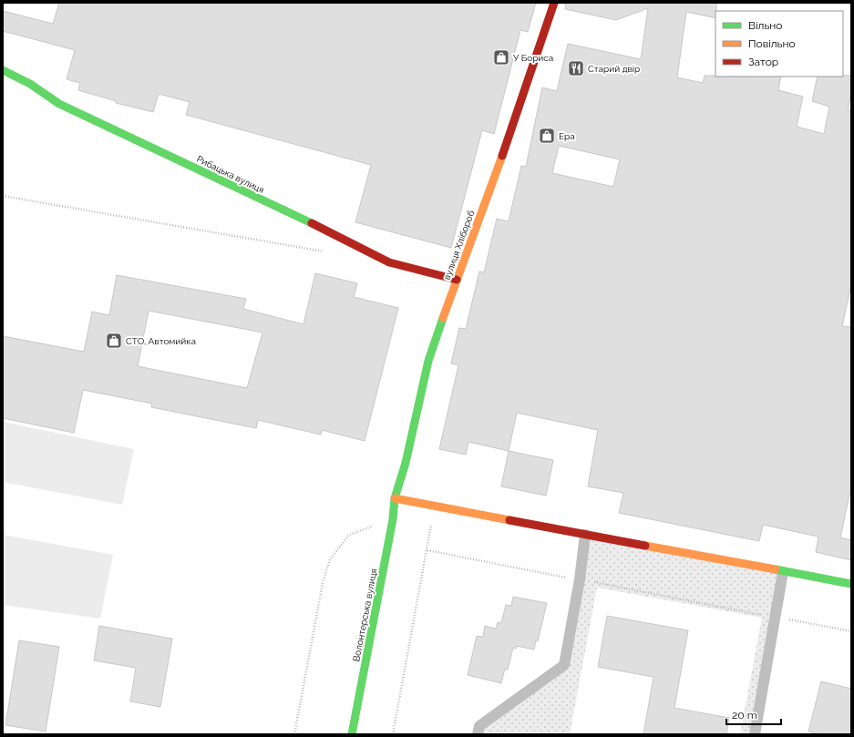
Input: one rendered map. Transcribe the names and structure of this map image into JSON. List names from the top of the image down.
{
  "streets": {
    "street": ["Рибацька вулиця", "вулиця Хлібороб", "Волонтерська вулиця"]
  },
  "crossings": [
    ["Рибацька вулиця", "вулиця Хлібороб"],
    ["вулиця Хлібороб", "Волонтерська вулиця"]
  ],
  "places": {
    "shop": ["У Бориса", "Ера", "СТО, Автомийка"],
    "restaurant": ["Старий двір"]
  },
  "legend": ["Вільно", "Повільно", "Затор"],
  "scale_bar": "20 m"
}
